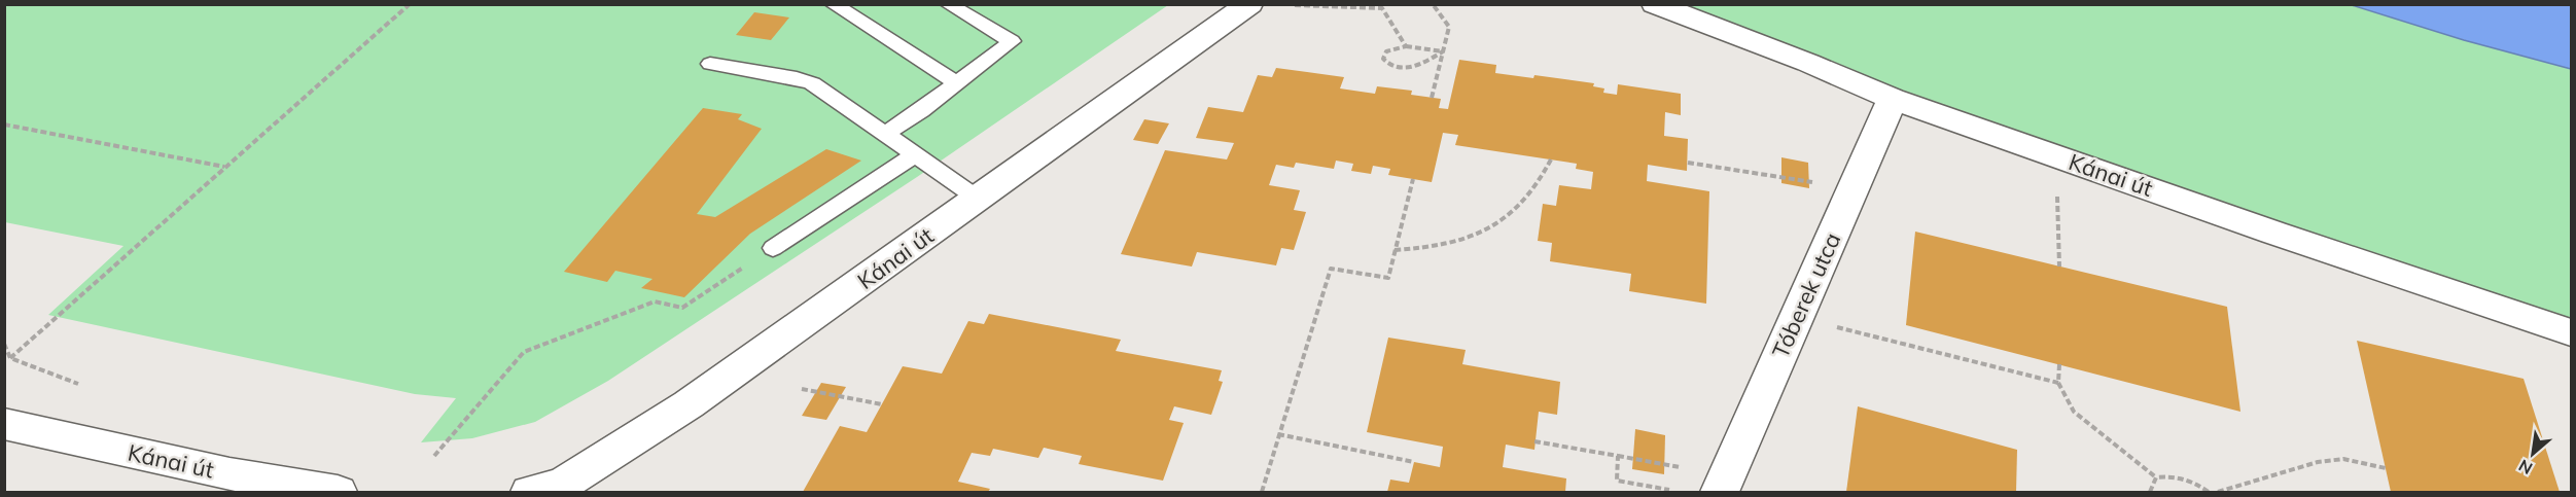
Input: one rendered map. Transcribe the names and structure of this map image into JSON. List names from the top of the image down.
{
  "streets": {
    "street": ["Kánai út", "Tóberek utca"]
  },
  "crossings": [
    ["Kánai út", "Tóberek utca"]
  ],
  "north": "bottom left"
}
